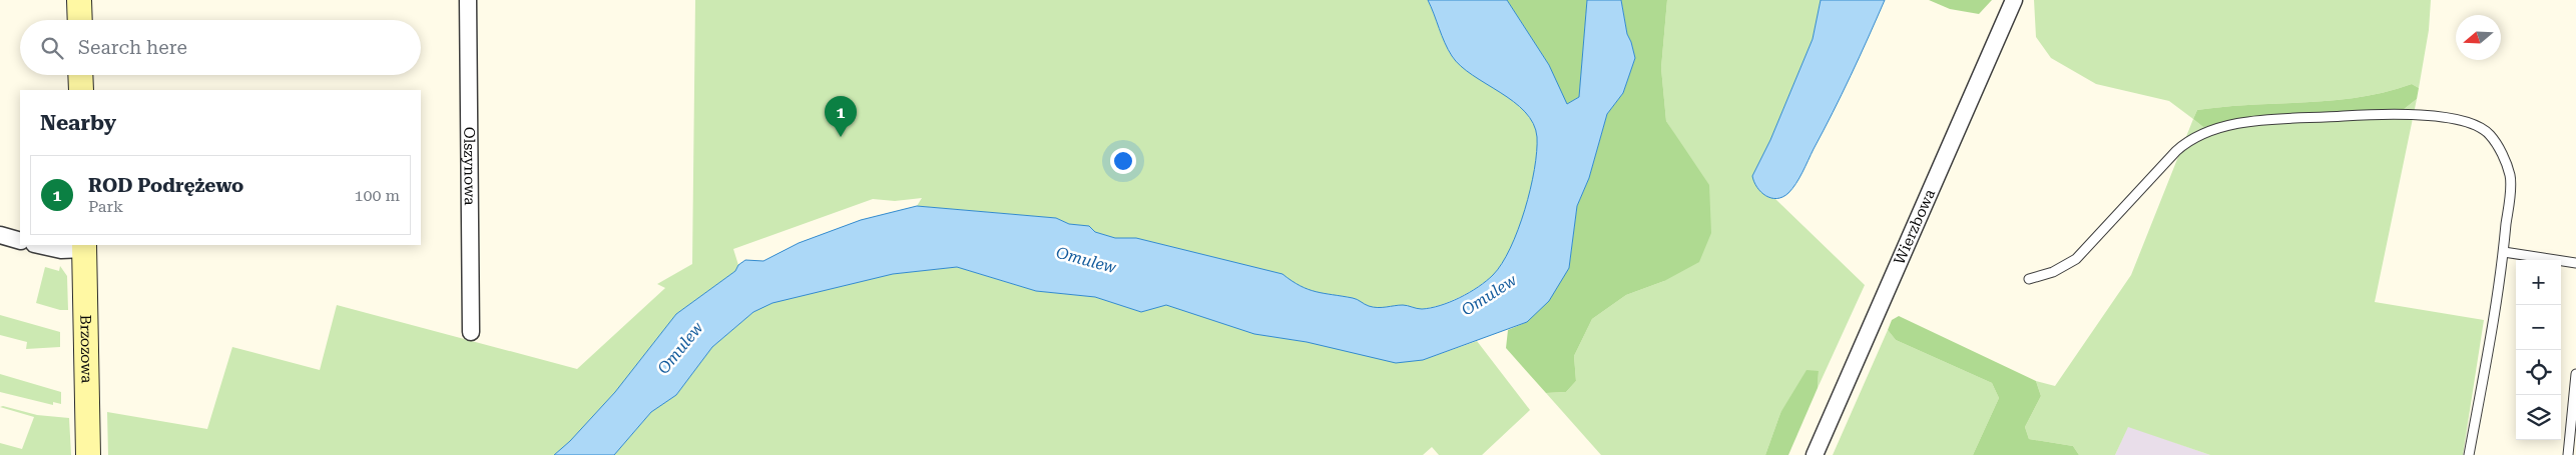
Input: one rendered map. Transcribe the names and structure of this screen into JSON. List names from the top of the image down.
{
  "streets": {
    "main road": ["Brzozowa"],
    "street": ["Olszynowa", "Wierzbowa"]
  },
  "water": ["Omulew"],
  "north": "left",
  "page": {
    "search": "Search here",
    "heading": "Nearby",
    "pins": "1",
    "list": [
      {
        "mark": "1",
        "name": "ROD Podrężewo",
        "note": "Park",
        "value": "100 m"
      }
    ],
    "map_buttons": ["+", "−"]
  }
}
